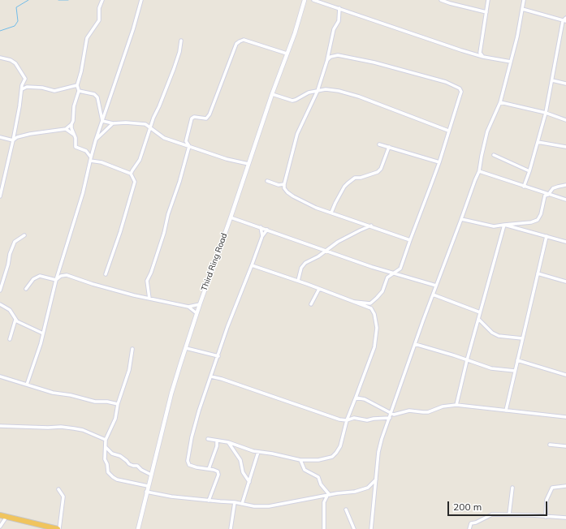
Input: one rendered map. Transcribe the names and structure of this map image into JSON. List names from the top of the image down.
{
  "streets": {
    "street": ["Third Ring Road"]
  },
  "scale_bar": "200 m"
}
